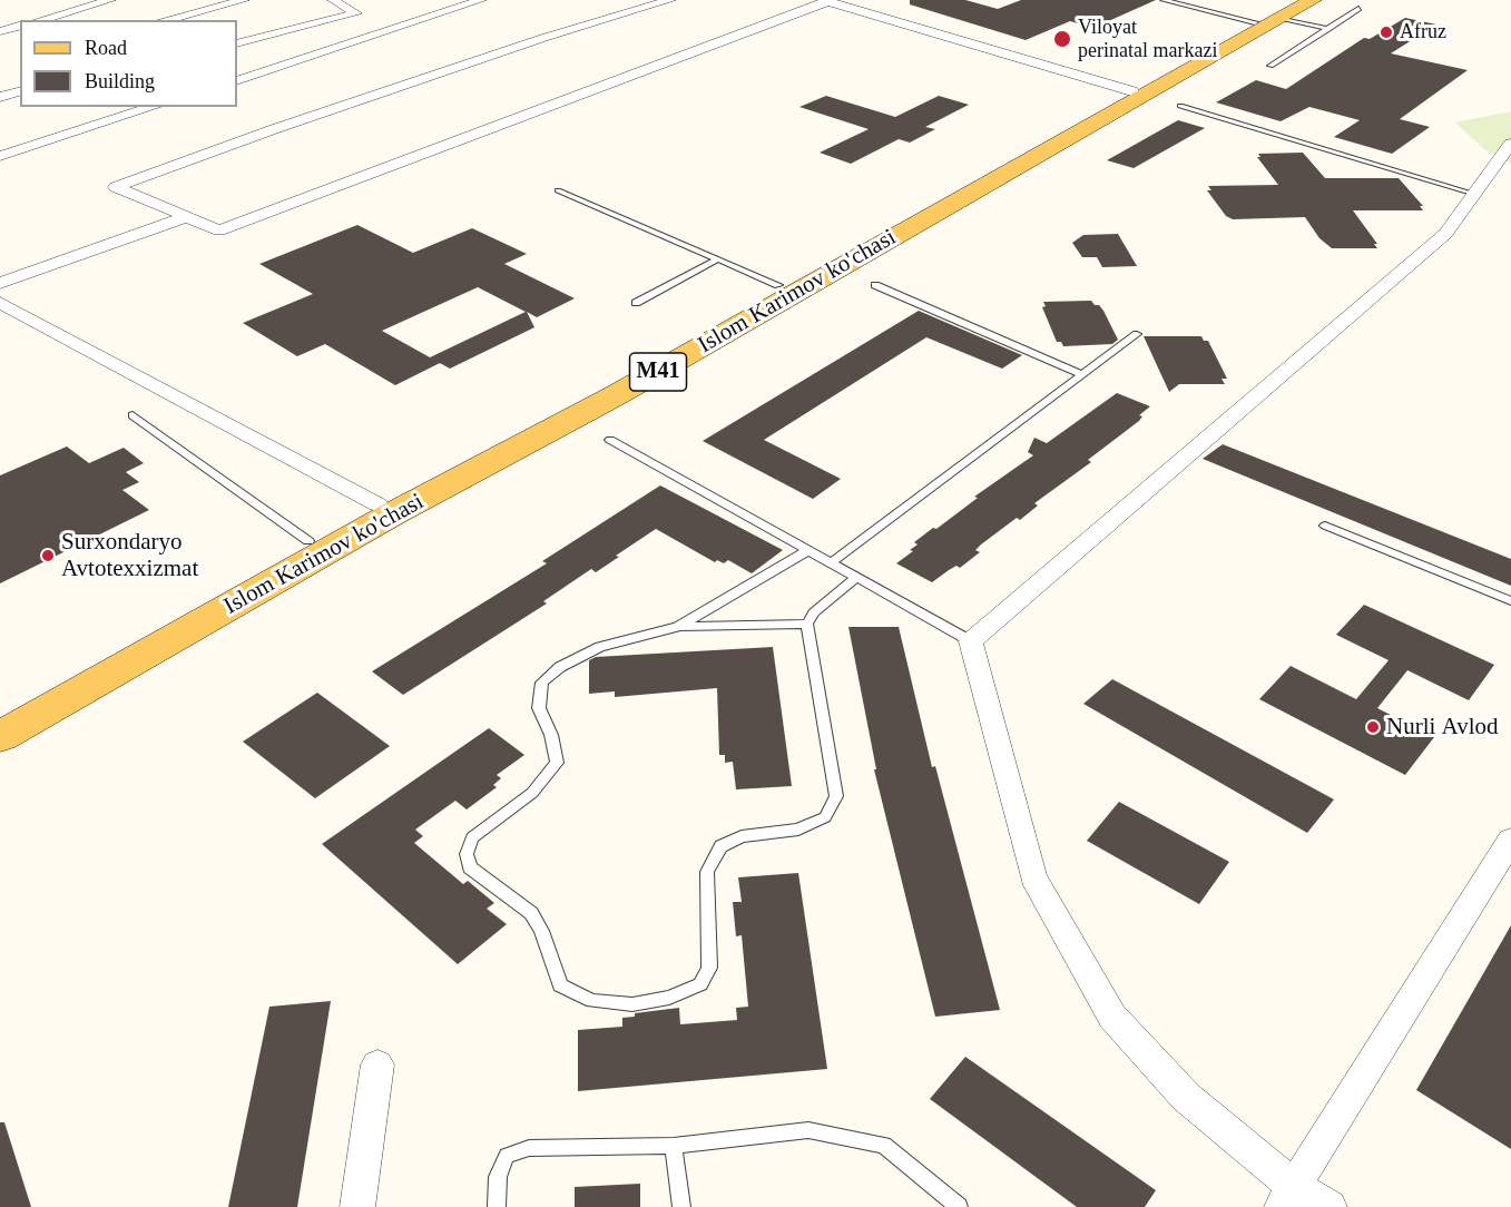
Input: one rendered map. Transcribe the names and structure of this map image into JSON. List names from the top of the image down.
{
  "streets": {
    "main road": ["Islom Karimov ko'chasi", "M41"]
  },
  "places": [
    "Afruz",
    "Viloyat perinatal markazi",
    "Surxondaryo Avtotexxizmat",
    "Nurli Avlod"
  ],
  "legend": ["Road", "Building"]
}
